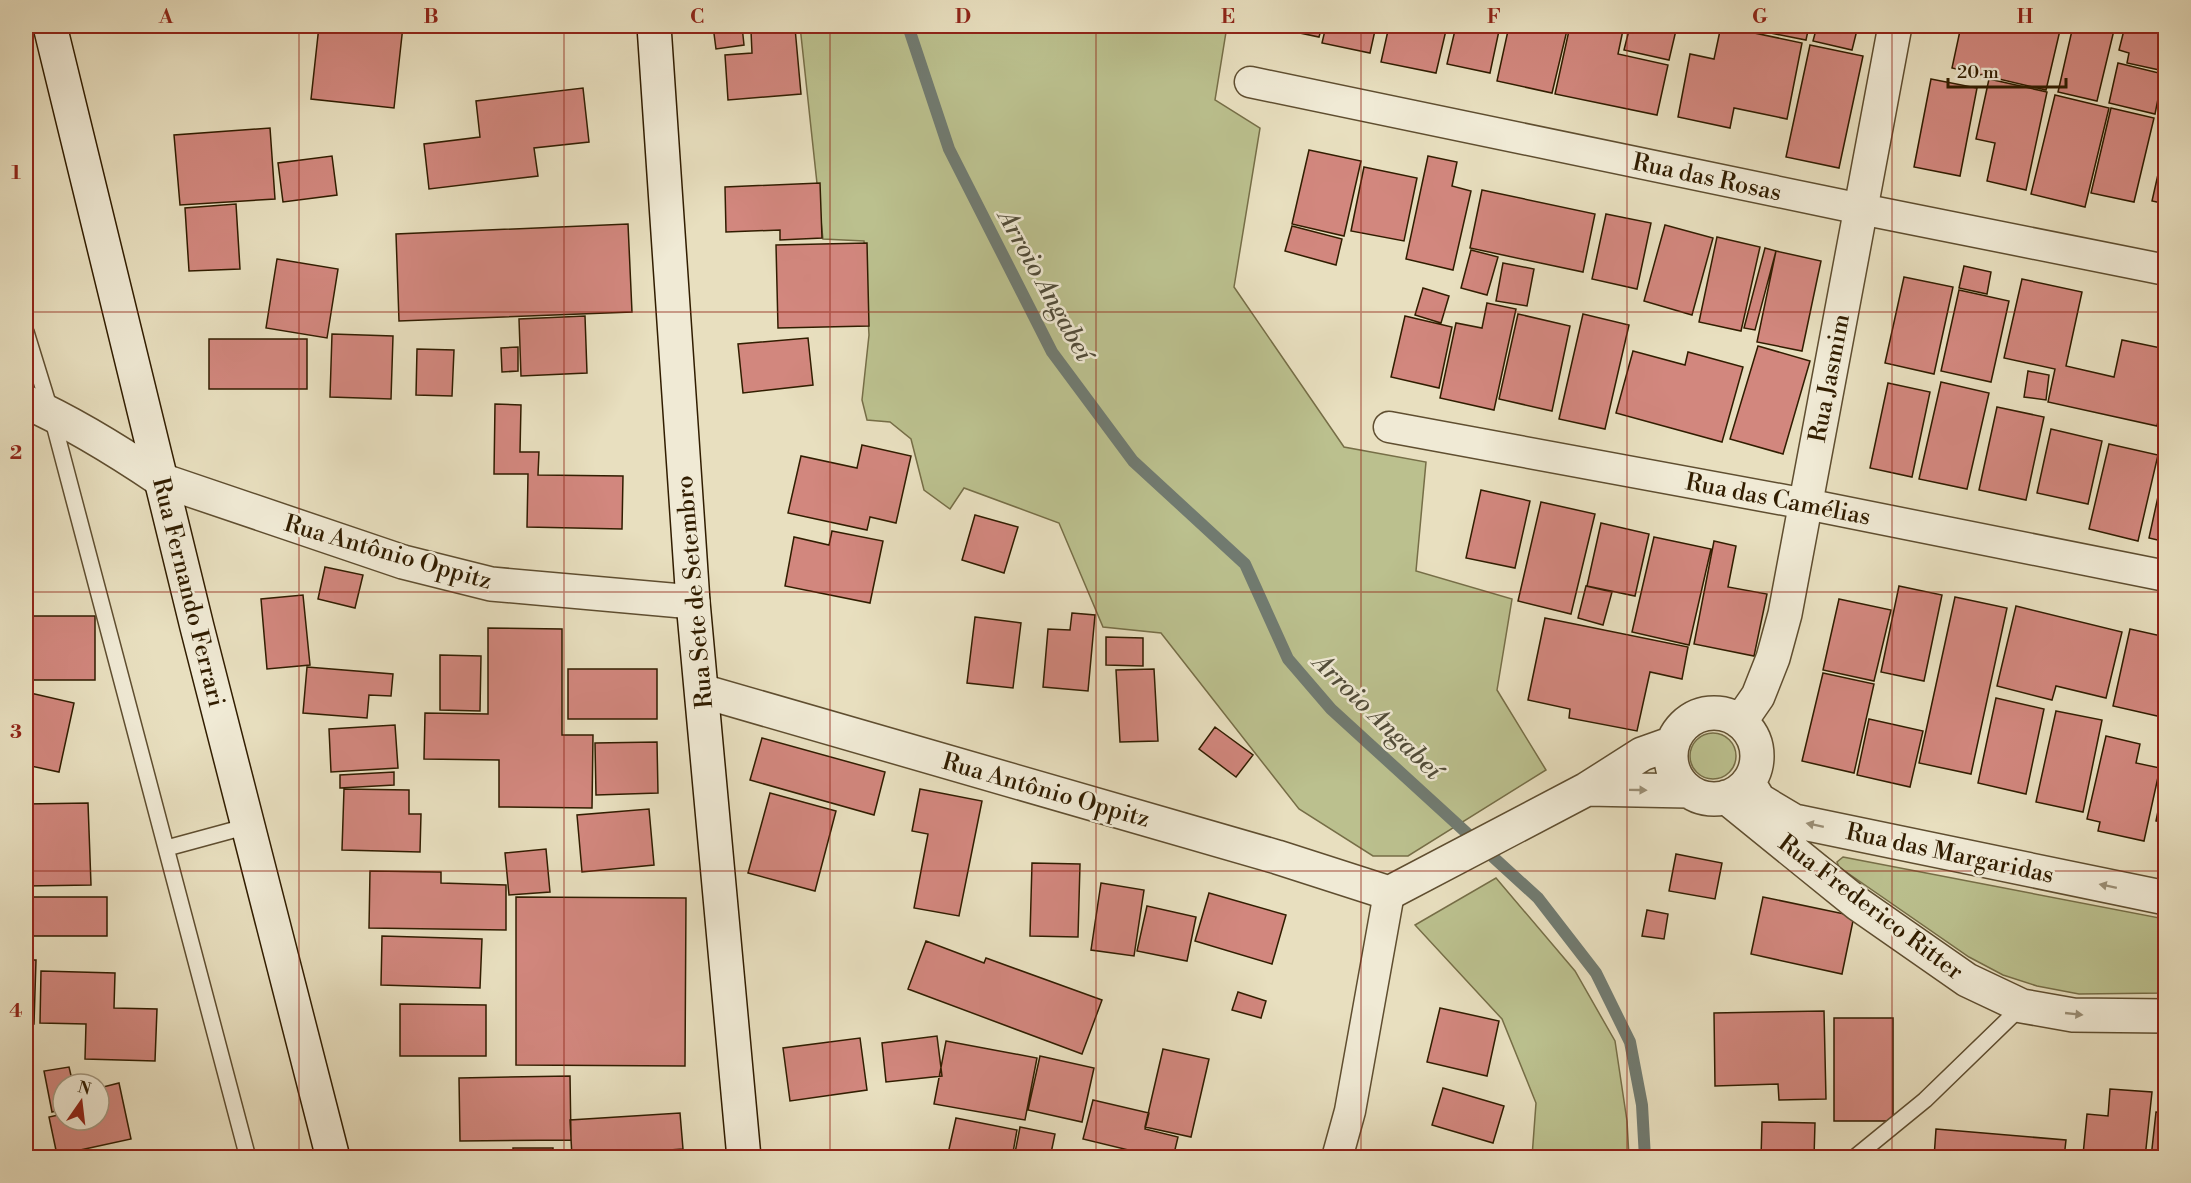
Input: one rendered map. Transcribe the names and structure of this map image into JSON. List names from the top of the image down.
{
  "streets": {
    "street": [
      "Rua das Rosas",
      "Rua Jasmim",
      "Rua das Camélias",
      "Rua Antônio Oppitz",
      "Rua Fernando Ferrari",
      "Rua Sete de Setembro",
      "Rua das Margaridas",
      "Rua Frederico Ritter"
    ]
  },
  "crossings": [
    ["Rua das Rosas", "Rua Jasmim"],
    ["Rua Jasmim", "Rua das Camélias"],
    ["Rua Jasmim", "Rua das Margaridas"],
    ["Rua Jasmim", "Rua Frederico Ritter"],
    ["Rua Antônio Oppitz", "Rua Fernando Ferrari"],
    ["Rua Antônio Oppitz", "Rua Sete de Setembro"],
    ["Rua das Margaridas", "Rua Frederico Ritter"]
  ],
  "one_way": ["Rua das Margaridas"],
  "water": ["Arroio Angabeí"],
  "scale_bar": "20 m",
  "north": "top",
  "grid": {
    "columns": [
      "A",
      "B",
      "C",
      "D",
      "E",
      "F",
      "G",
      "H"
    ],
    "rows": [
      "1",
      "2",
      "3",
      "4"
    ]
  }
}
